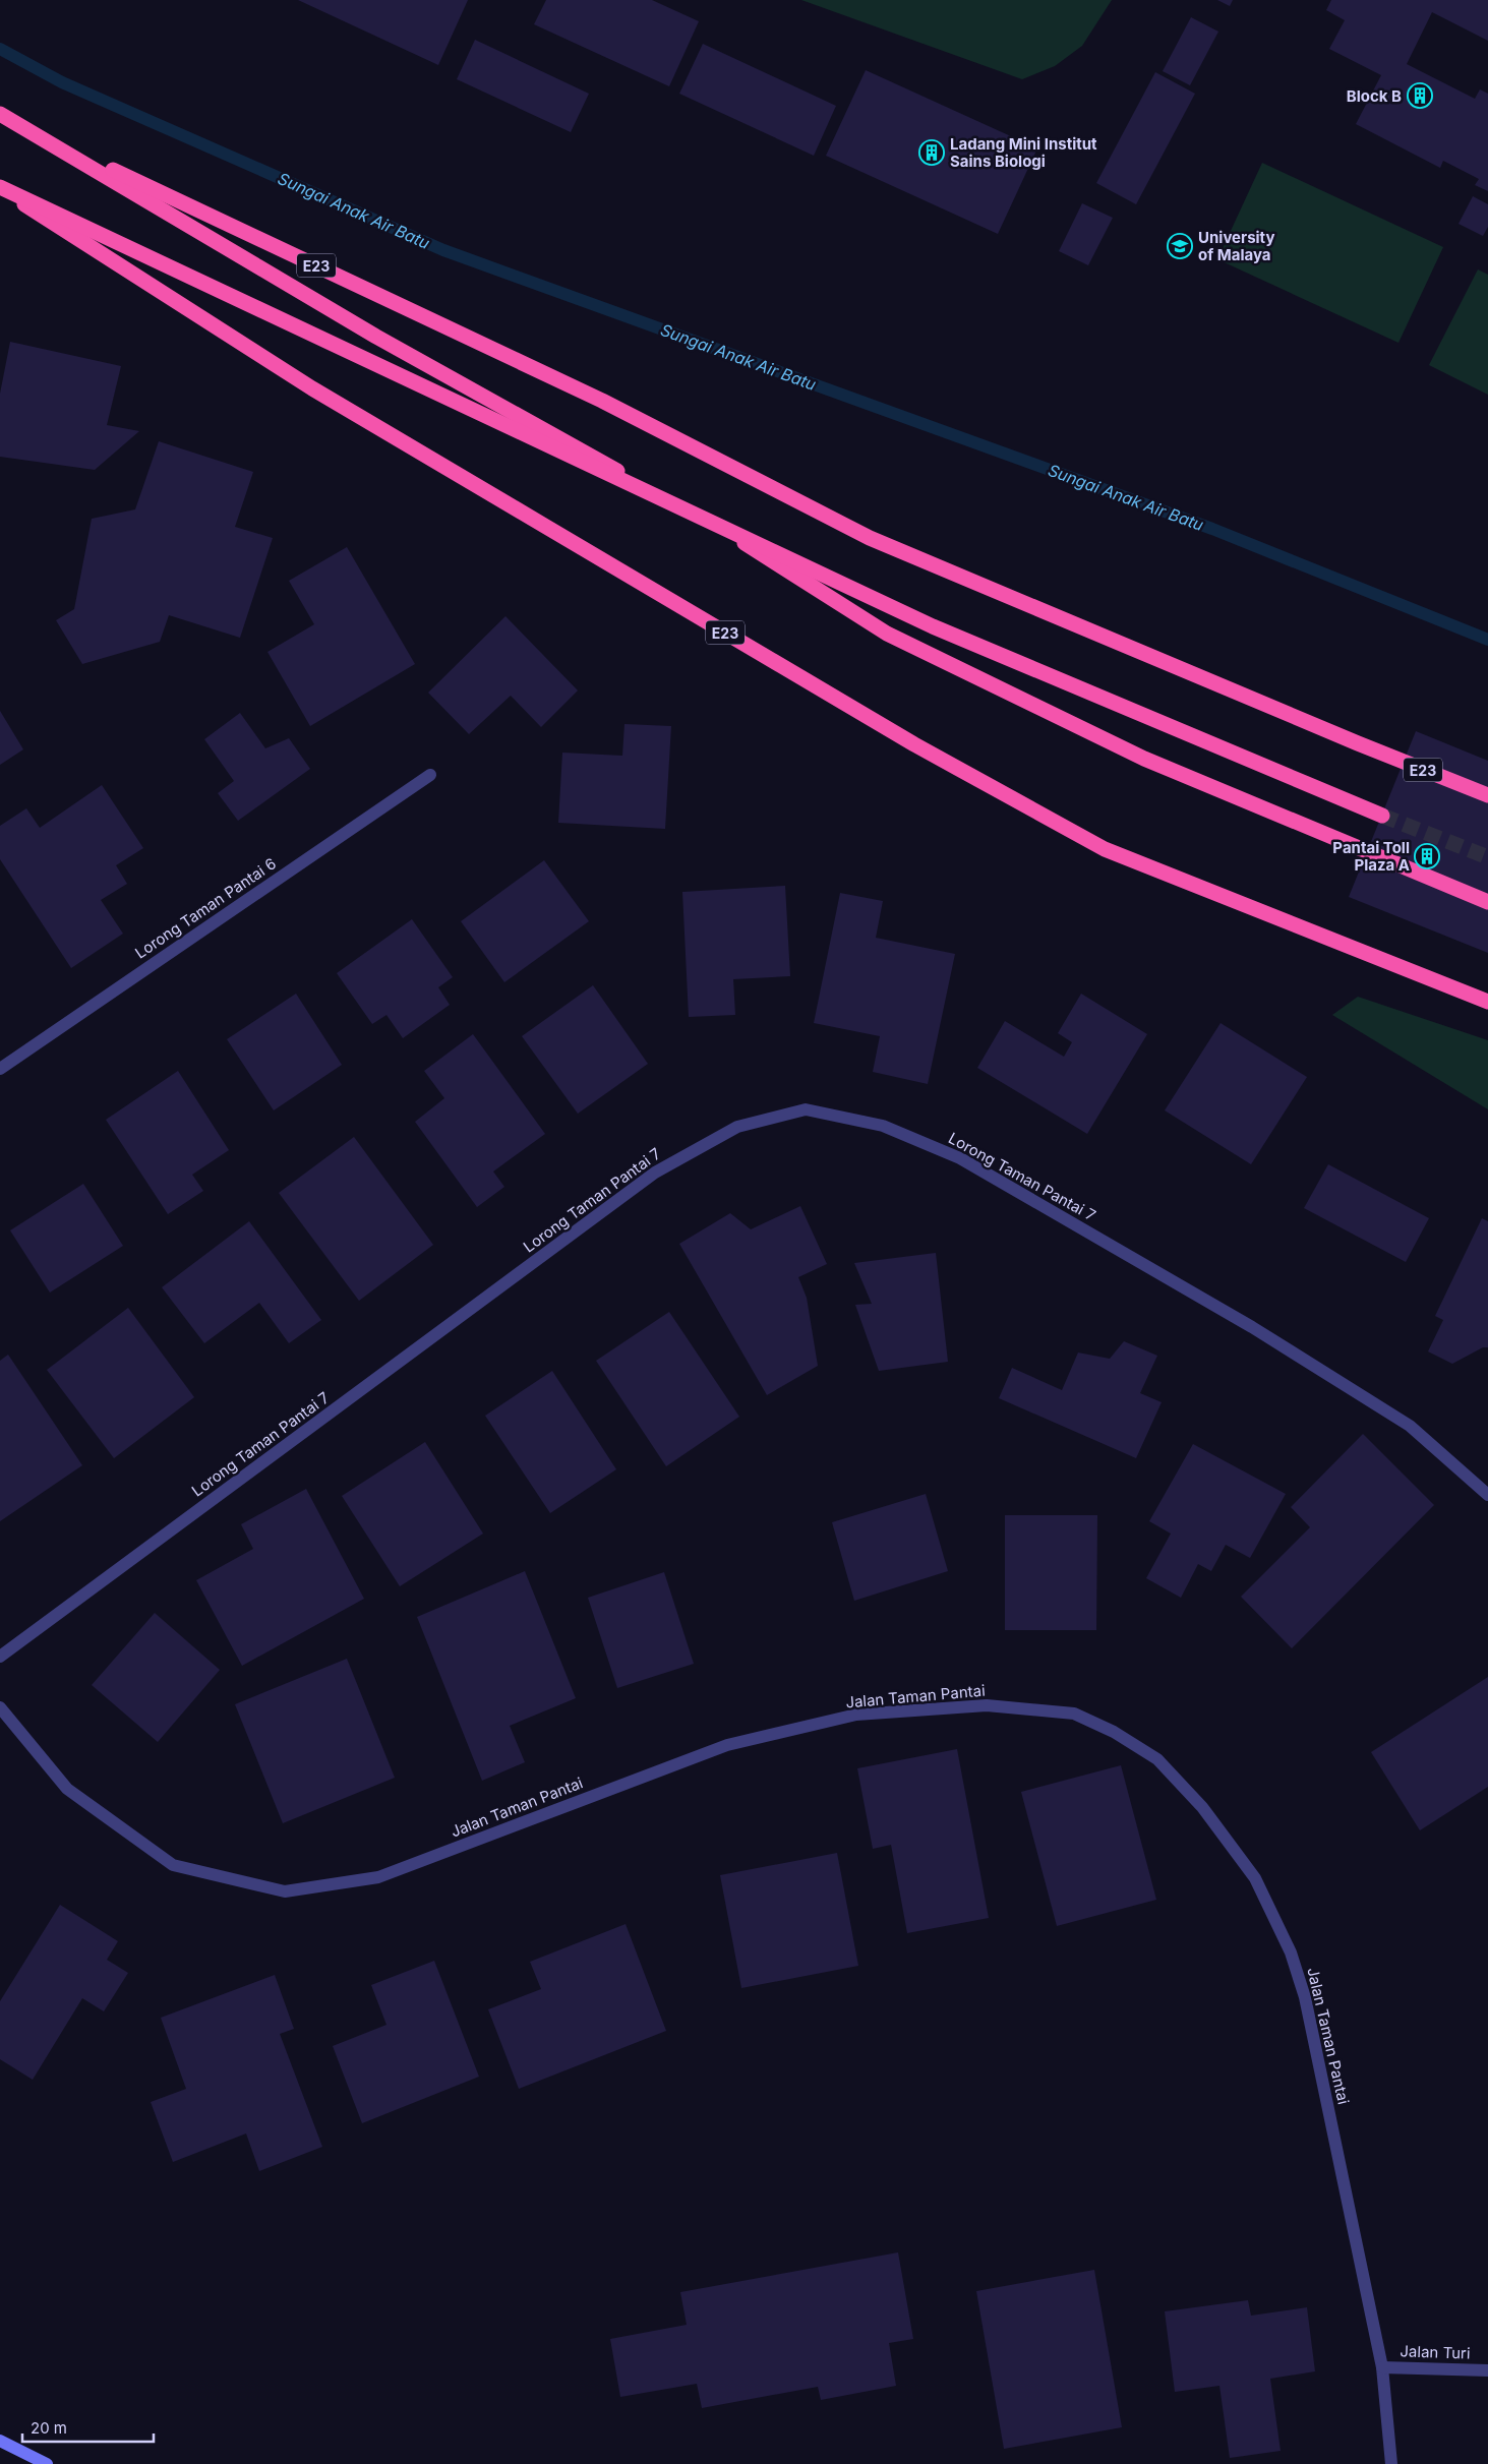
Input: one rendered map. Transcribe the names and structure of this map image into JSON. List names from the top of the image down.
{
  "streets": {
    "highway": ["E23"],
    "street": [
      "Lorong Taman Pantai 6",
      "Lorong Taman Pantai 7",
      "Jalan Taman Pantai",
      "Jalan Turi"
    ]
  },
  "crossings": [
    ["Jalan Taman Pantai", "Jalan Turi"]
  ],
  "water": ["Sungai Anak Air Batu"],
  "places": {
    "building": ["Block B", "Ladang Mini Institut Sains Biologi", "Pantai Toll Plaza A"],
    "school or university": ["University of Malaya"]
  },
  "scale_bar": "20 m"
}
